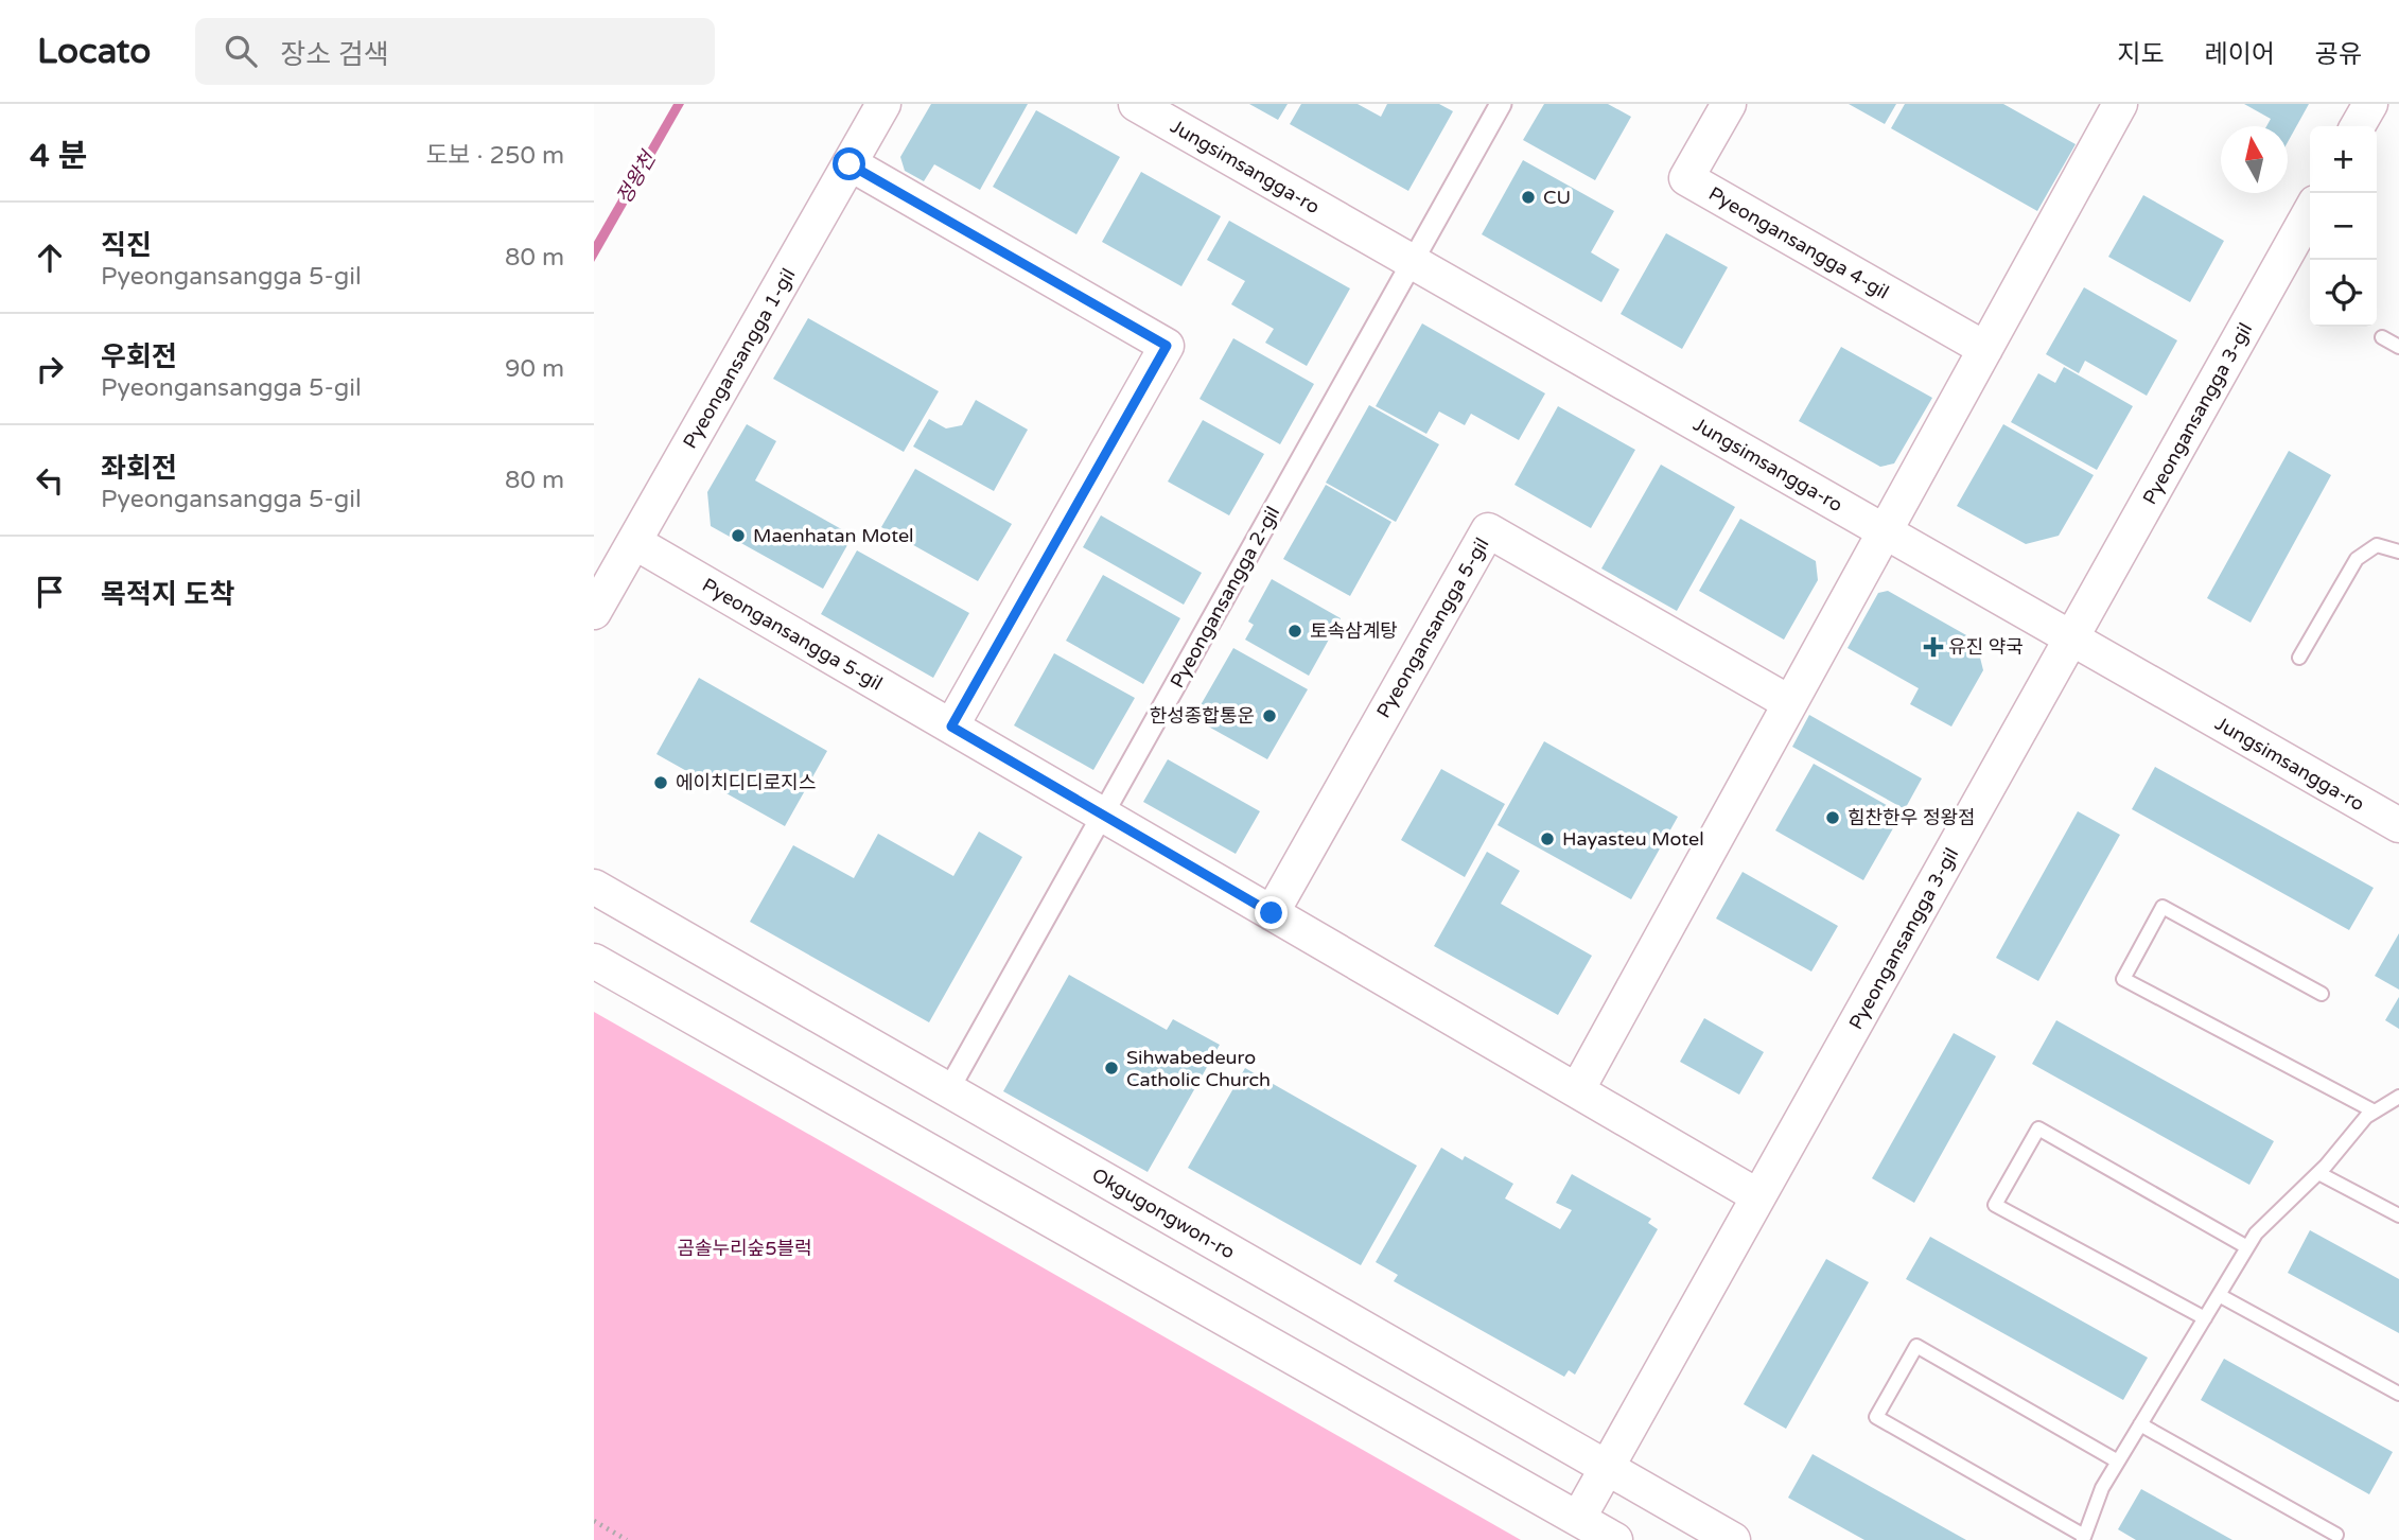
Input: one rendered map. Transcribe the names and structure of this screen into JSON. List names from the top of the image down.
{
  "streets": {
    "street": [
      "Jungsimsangga-ro",
      "Pyeongansangga 4-gil",
      "Pyeongansangga 1-gil",
      "Pyeongansangga 3-gil",
      "Pyeongansangga 2-gil",
      "Pyeongansangga 5-gil",
      "Okgugongwon-ro"
    ]
  },
  "crossings": [
    ["Jungsimsangga-ro", "Pyeongansangga 3-gil"],
    ["Jungsimsangga-ro", "Pyeongansangga 2-gil"],
    ["Pyeongansangga 1-gil", "Pyeongansangga 5-gil"],
    ["Pyeongansangga 3-gil", "Pyeongansangga 5-gil"],
    ["Pyeongansangga 3-gil", "Okgugongwon-ro"],
    ["Pyeongansangga 2-gil", "Pyeongansangga 5-gil"],
    ["Pyeongansangga 2-gil", "Okgugongwon-ro"]
  ],
  "water": ["정왕천"],
  "parks": ["곰솔누리숲5블럭"],
  "places": {
    "other": [
      "CU",
      "Maenhatan Motel",
      "토속삼계탕",
      "한성종합통운",
      "에이치디디로지스",
      "힘찬한우 정왕점",
      "Hayasteu Motel",
      "Sihwabedeuro Catholic Church"
    ],
    "health": ["유진 약국"]
  },
  "north": "top",
  "page": {
    "header": "Locato",
    "search": "장소 검색",
    "nav": ["지도", "레이어", "공유"],
    "heading": ["4 분", "도보 · 250 m"],
    "map_buttons": ["+", "−"],
    "list": [
      ["직진", "Pyeongansangga 5-gil", "80 m"],
      ["우회전", "Pyeongansangga 5-gil", "90 m"],
      ["좌회전", "Pyeongansangga 5-gil", "80 m"],
      "목적지 도착"
    ]
  }
}
